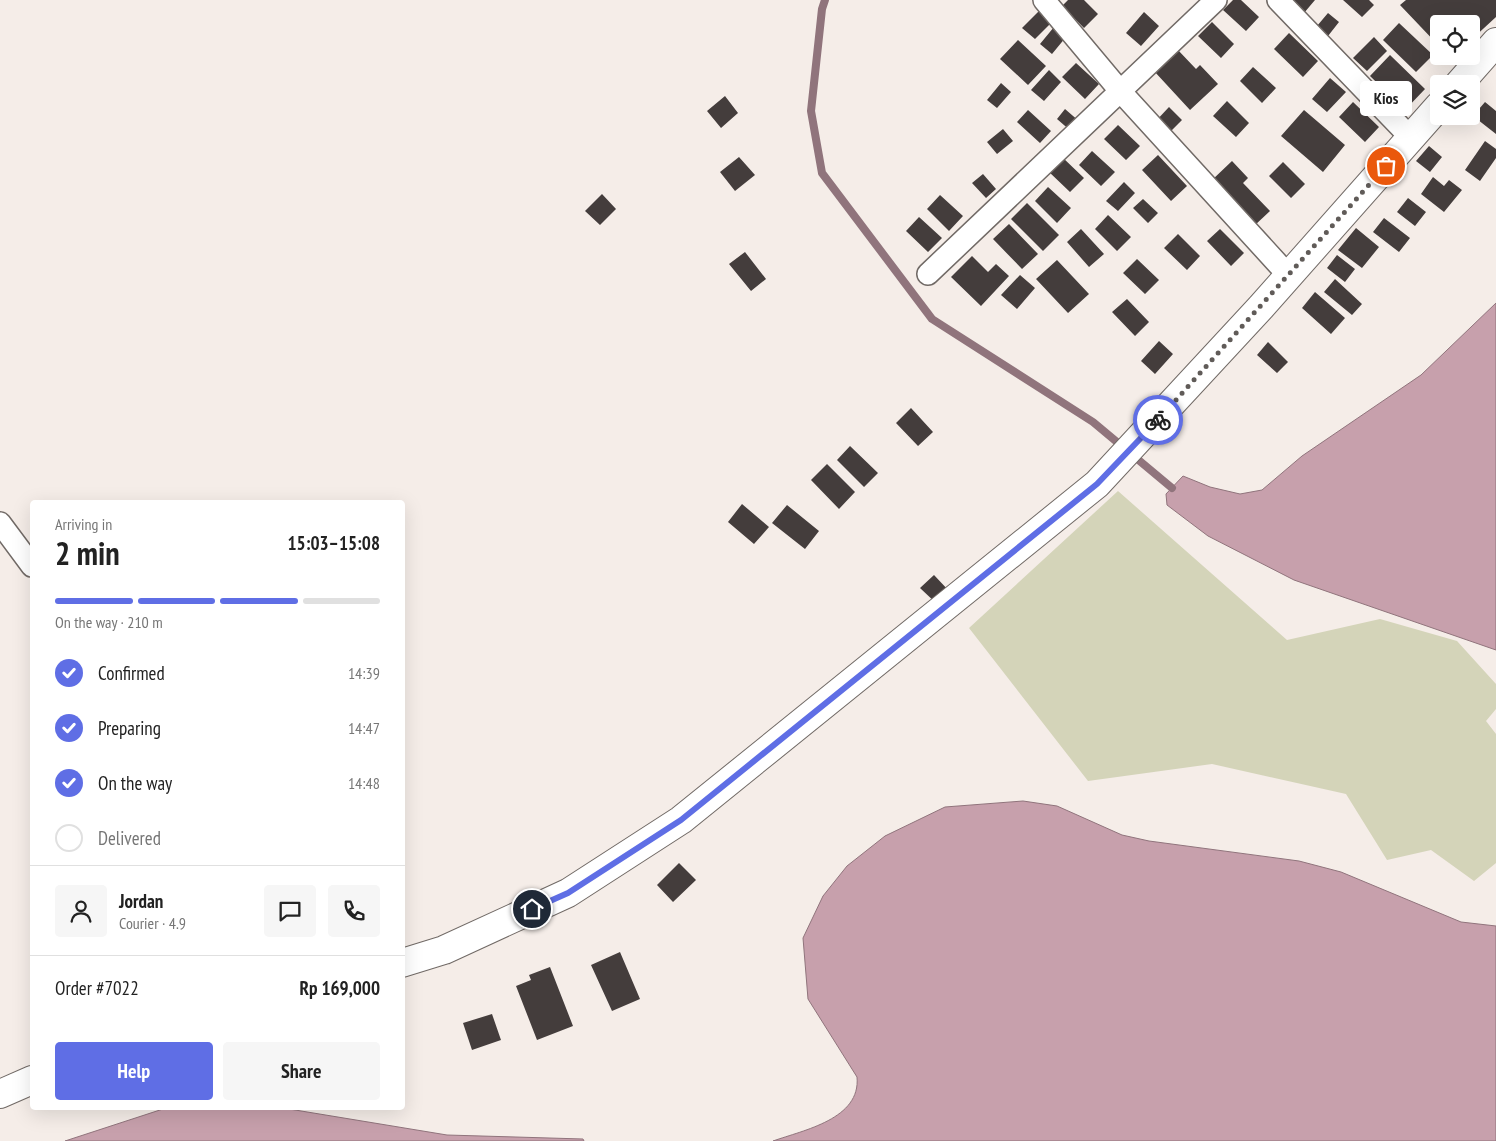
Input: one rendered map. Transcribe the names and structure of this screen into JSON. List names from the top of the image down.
{
  "places": ["Kios"],
  "page": {
    "bubble": "Kios",
    "heading": ["2 min", "Arriving in", "15:03–15:08"],
    "panel": [
      "Jordan",
      "Courier · 4.9",
      "Order #7022",
      "Rp 169,000"
    ],
    "bar": "On the way · 210 m",
    "list": [
      ["Confirmed", "14:39"],
      ["Preparing", "14:47"],
      ["On the way", "14:48"],
      "Delivered"
    ],
    "buttons": ["Help", "Share"]
  }
}
